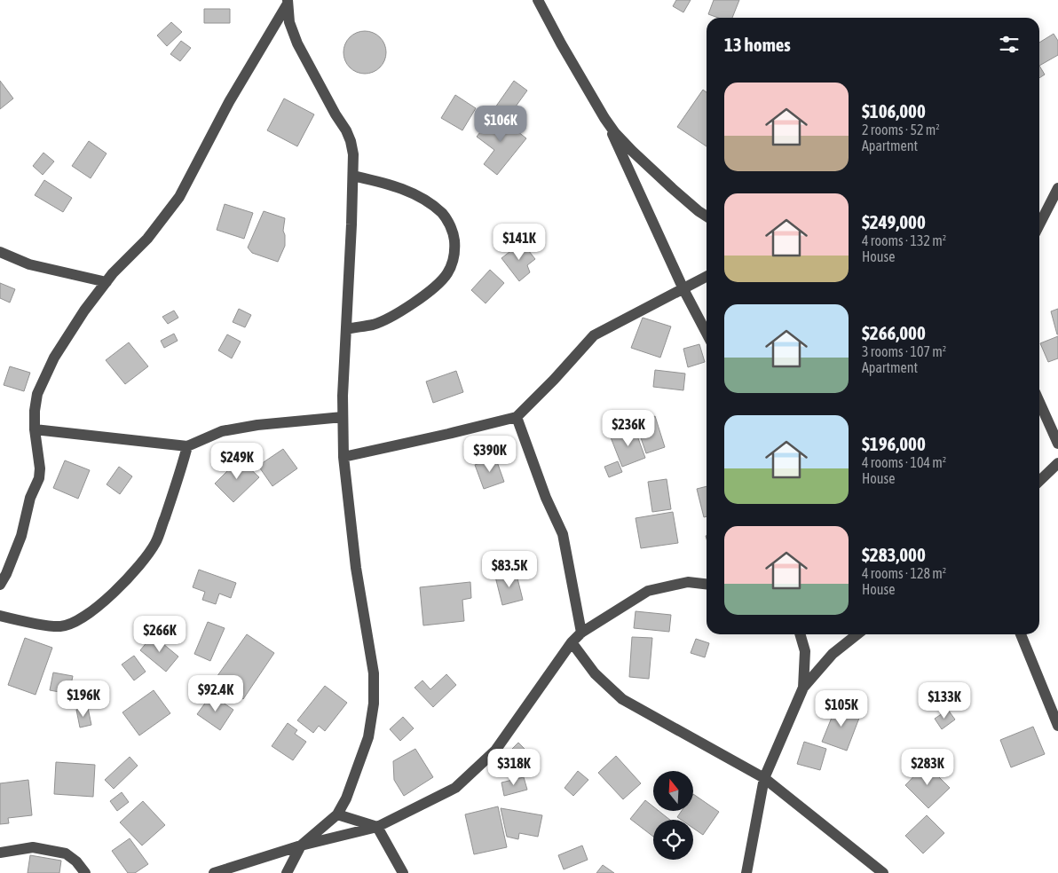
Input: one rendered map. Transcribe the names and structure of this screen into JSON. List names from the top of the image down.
{
  "north": "top",
  "page": {
    "heading": "13 homes",
    "list": [
      {
        "name": "$106,000",
        "note": "2 rooms · 52 m² · Apartment"
      },
      {
        "name": "$249,000",
        "note": "4 rooms · 132 m² · House"
      },
      {
        "name": "$266,000",
        "note": "3 rooms · 107 m² · Apartment"
      },
      {
        "name": "$196,000",
        "note": "4 rooms · 104 m² · House"
      },
      {
        "name": "$283,000",
        "note": "4 rooms · 128 m² · House"
      }
    ],
    "price": [
      "$106K",
      "$141K",
      "$236K",
      "$390K",
      "$249K",
      "$83.5K",
      "$266K",
      "$92.4K",
      "$196K",
      "$133K",
      "$105K",
      "$318K",
      "$283K"
    ]
  }
}
